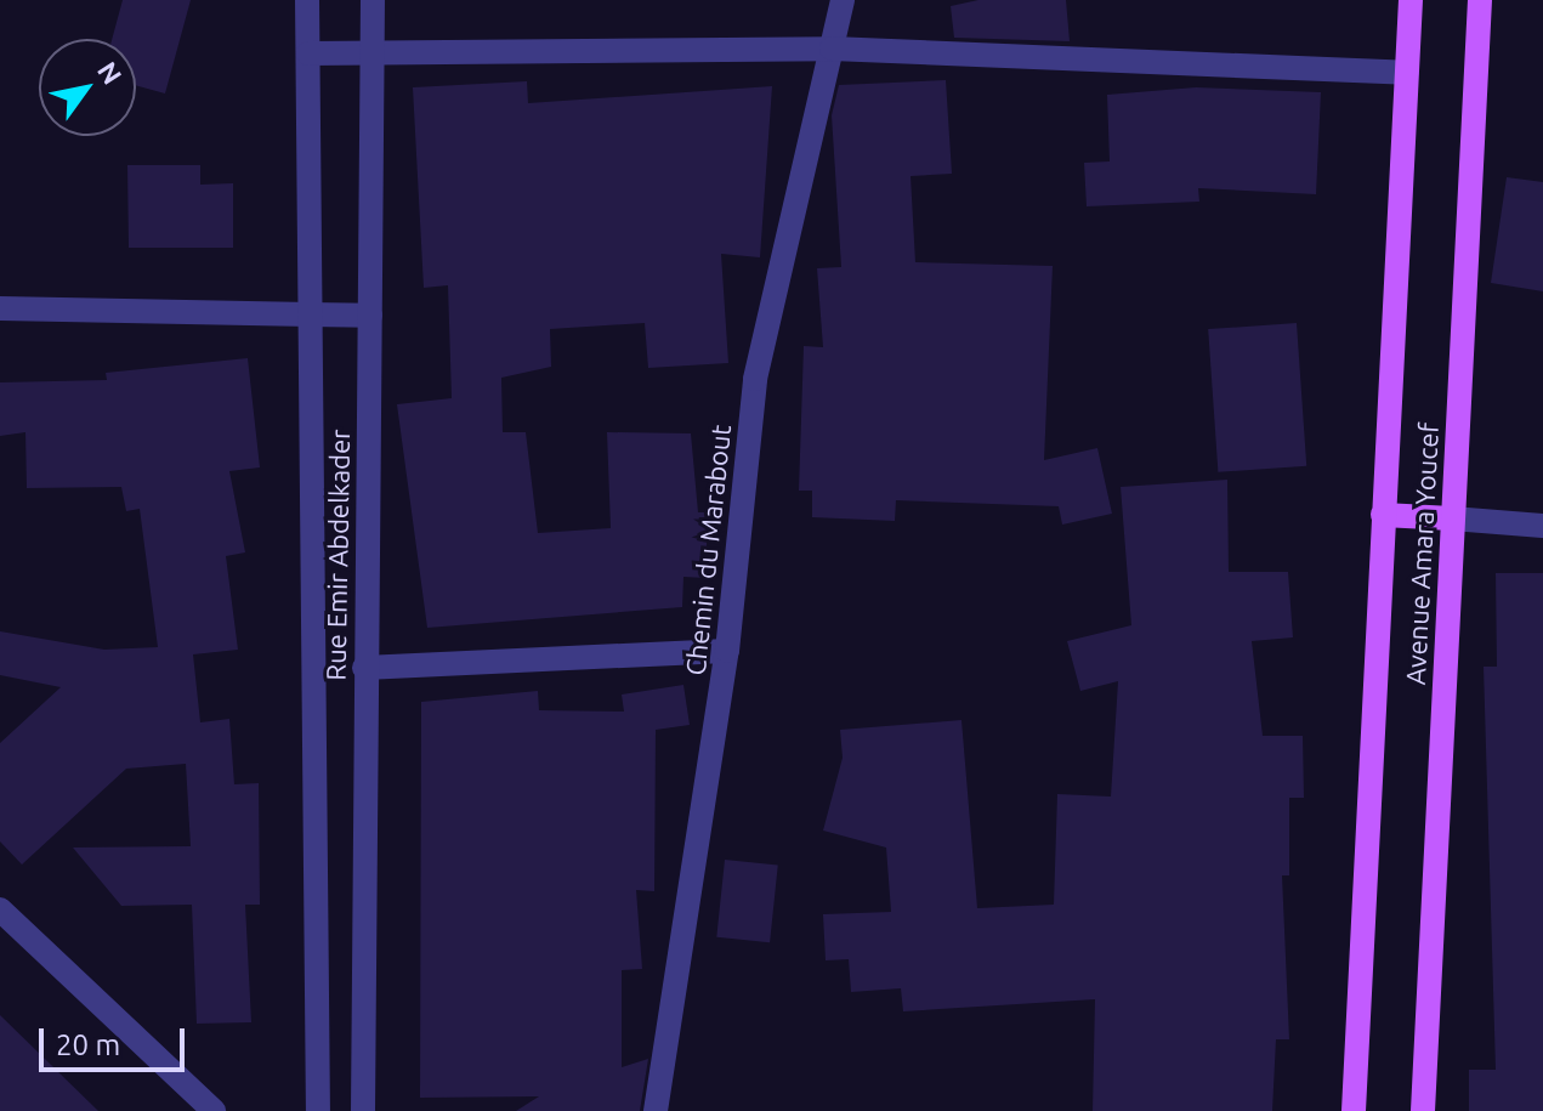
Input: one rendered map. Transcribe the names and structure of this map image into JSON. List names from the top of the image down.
{
  "streets": {
    "main road": ["Avenue Amara Youcef"],
    "street": ["Chemin du Marabout", "Rue Emir Abdelkader"]
  },
  "scale_bar": "20 m",
  "north": "top right"
}
